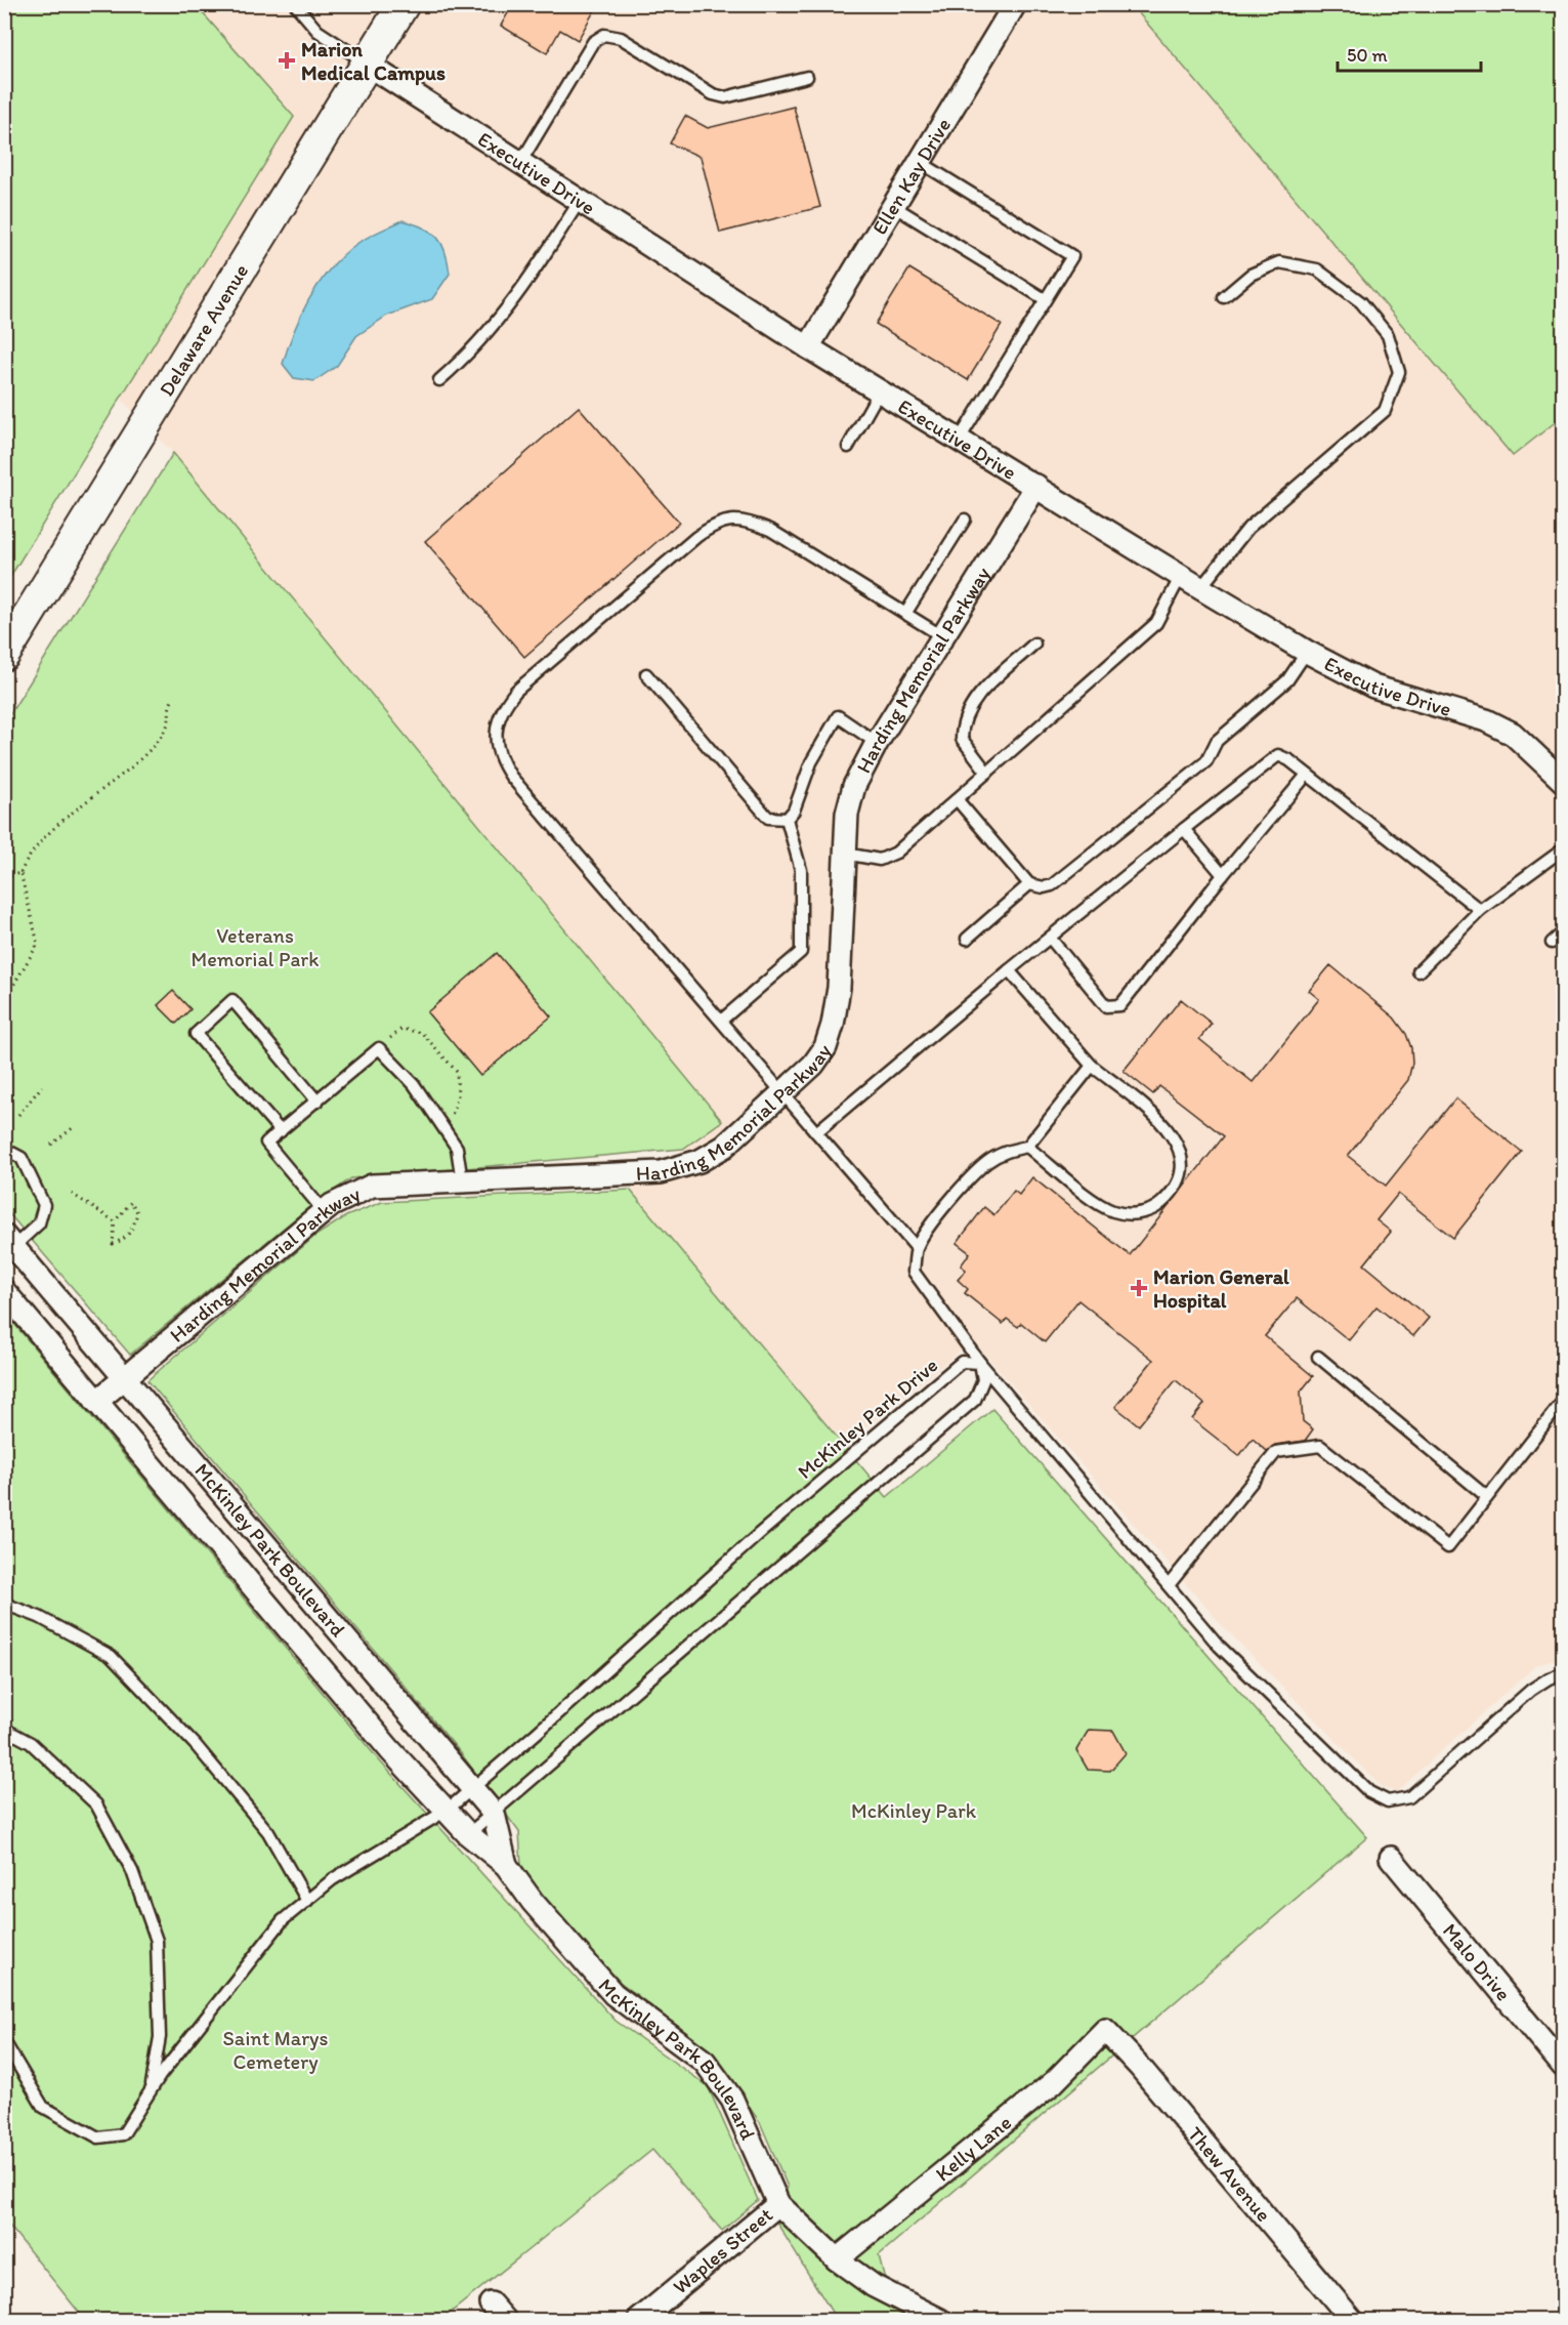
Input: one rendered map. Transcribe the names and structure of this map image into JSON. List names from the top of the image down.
{
  "streets": {
    "main road": ["Delaware Avenue"],
    "street": [
      "Executive Drive",
      "Ellen Kay Drive",
      "Harding Memorial Parkway",
      "McKinley Park Boulevard",
      "Malo Drive",
      "Kelly Lane",
      "Thew Avenue",
      "Waples Street"
    ],
    "lane": ["McKinley Park Drive"]
  },
  "crossings": [
    ["Executive Drive", "Ellen Kay Drive"],
    ["Executive Drive", "Delaware Avenue"],
    ["Executive Drive", "Harding Memorial Parkway"],
    ["Harding Memorial Parkway", "McKinley Park Boulevard"],
    ["McKinley Park Drive", "McKinley Park Boulevard"],
    ["McKinley Park Boulevard", "Kelly Lane"],
    ["McKinley Park Boulevard", "Waples Street"],
    ["Kelly Lane", "Thew Avenue"]
  ],
  "parks": ["Veterans Memorial Park", "McKinley Park", "Saint Marys Cemetery"],
  "places": {
    "health": ["Marion Medical Campus", "Marion General Hospital"]
  },
  "scale_bar": "50 m"
}
